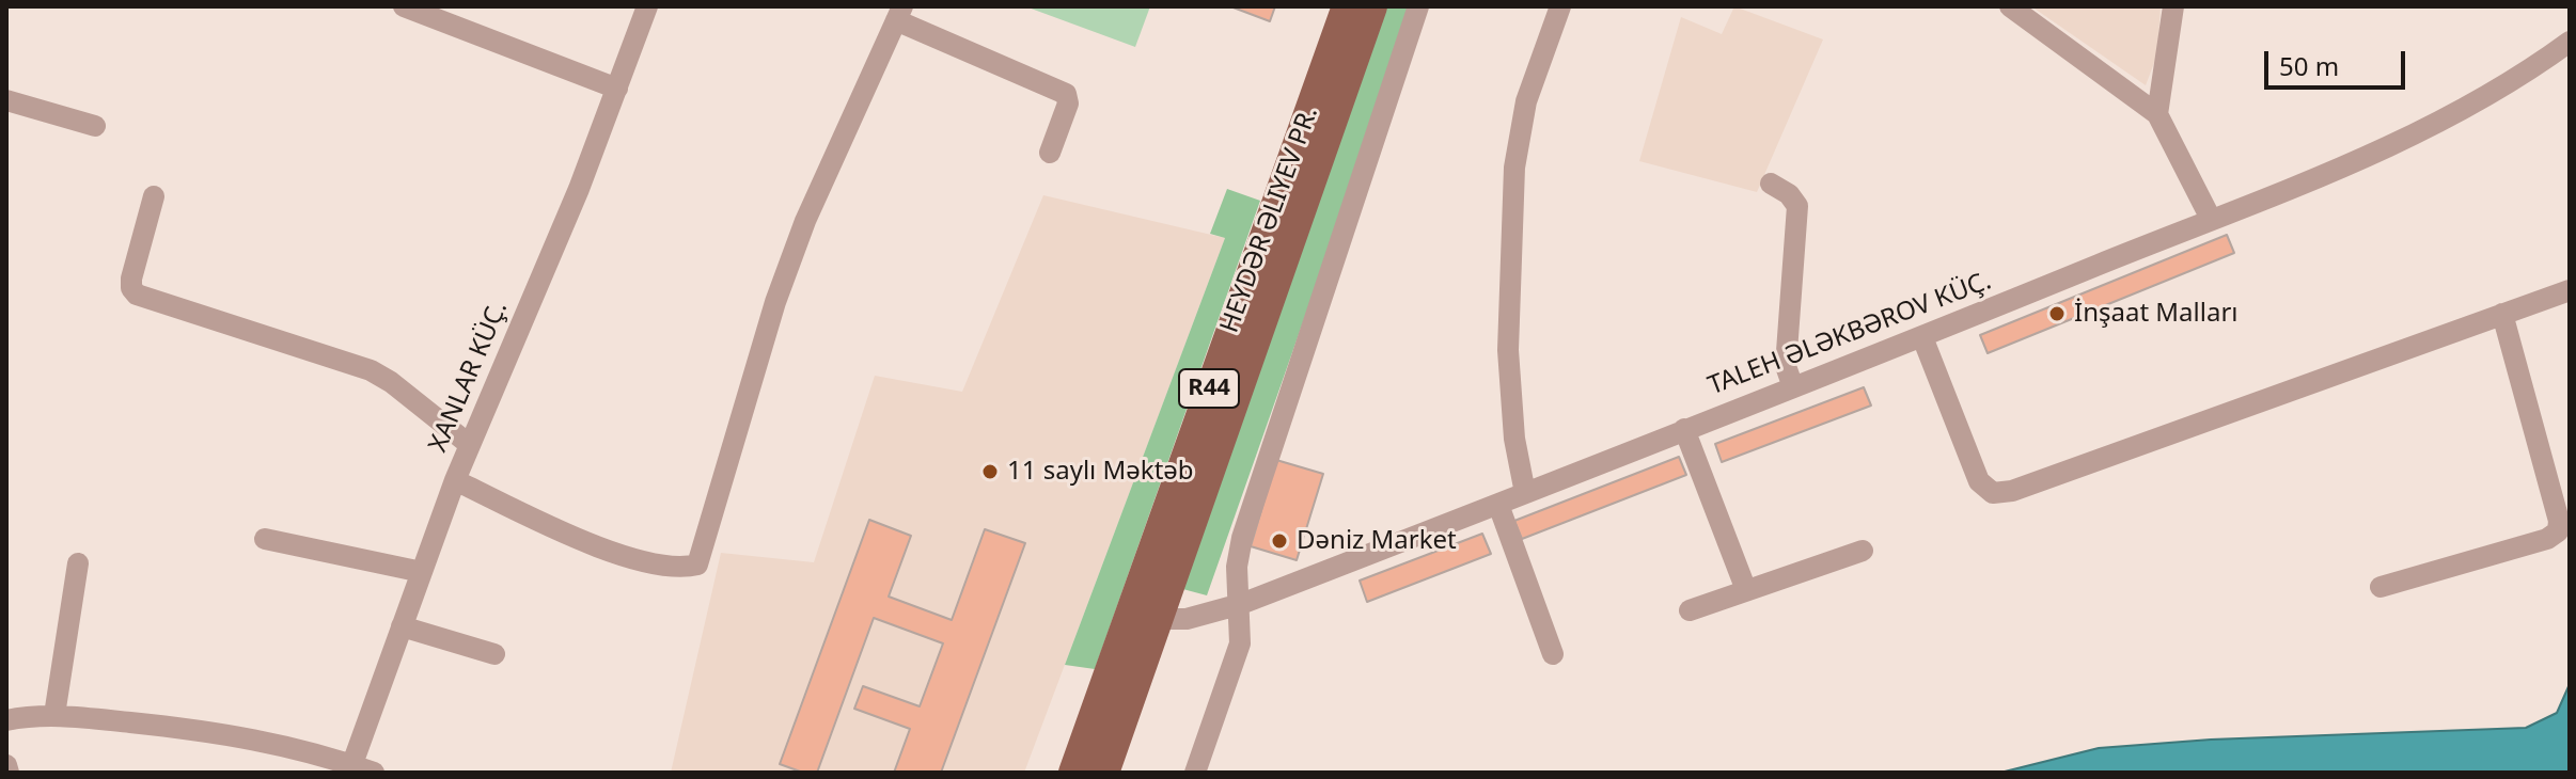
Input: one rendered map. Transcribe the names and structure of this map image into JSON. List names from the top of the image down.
{
  "streets": {
    "main road": ["HEYDƏR ƏLIYEV PR.", "R44"],
    "street": ["TALEH ƏLƏKBƏROV KÜÇ.", "XANLAR KÜÇ."]
  },
  "crossings": [
    ["HEYDƏR ƏLIYEV PR.", "TALEH ƏLƏKBƏROV KÜÇ."]
  ],
  "places": ["İnşaat Malları", "11 saylı Məktəb", "Dəniz Market"],
  "scale_bar": "50 m"
}
